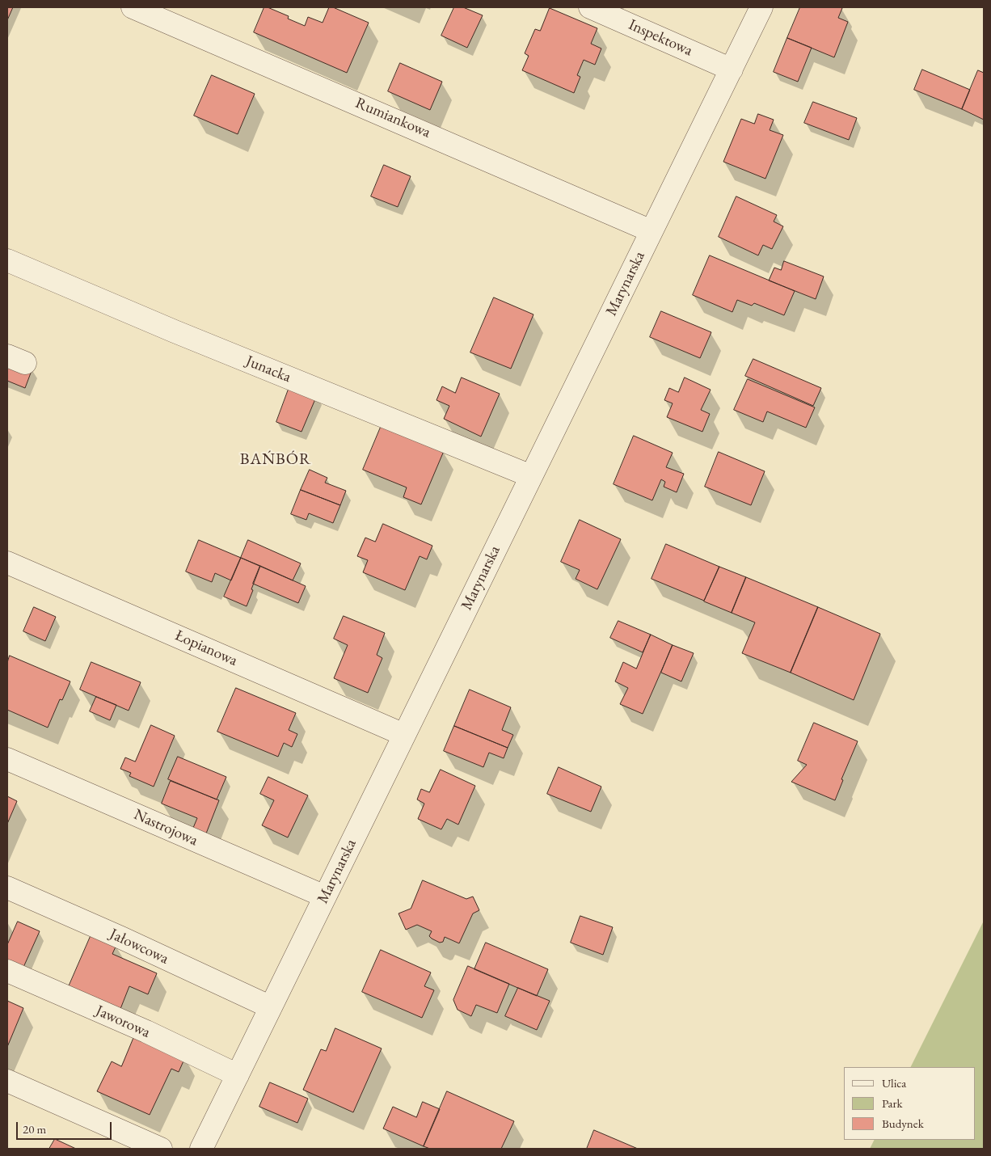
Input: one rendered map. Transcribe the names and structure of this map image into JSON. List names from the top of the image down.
{
  "streets": {
    "street": [
      "Inspektowa",
      "Rumiankowa",
      "Marynarska",
      "Junacka",
      "Łopianowa",
      "Nastrojowa",
      "Jałowcowa",
      "Jaworowa"
    ]
  },
  "crossings": [
    ["Inspektowa", "Marynarska"],
    ["Rumiankowa", "Marynarska"],
    ["Marynarska", "Junacka"],
    ["Marynarska", "Łopianowa"],
    ["Marynarska", "Nastrojowa"],
    ["Marynarska", "Jałowcowa"],
    ["Marynarska", "Jaworowa"]
  ],
  "districts": ["BAŃBÓR"],
  "legend": ["Ulica", "Park", "Budynek"],
  "scale_bar": "20 m"
}
